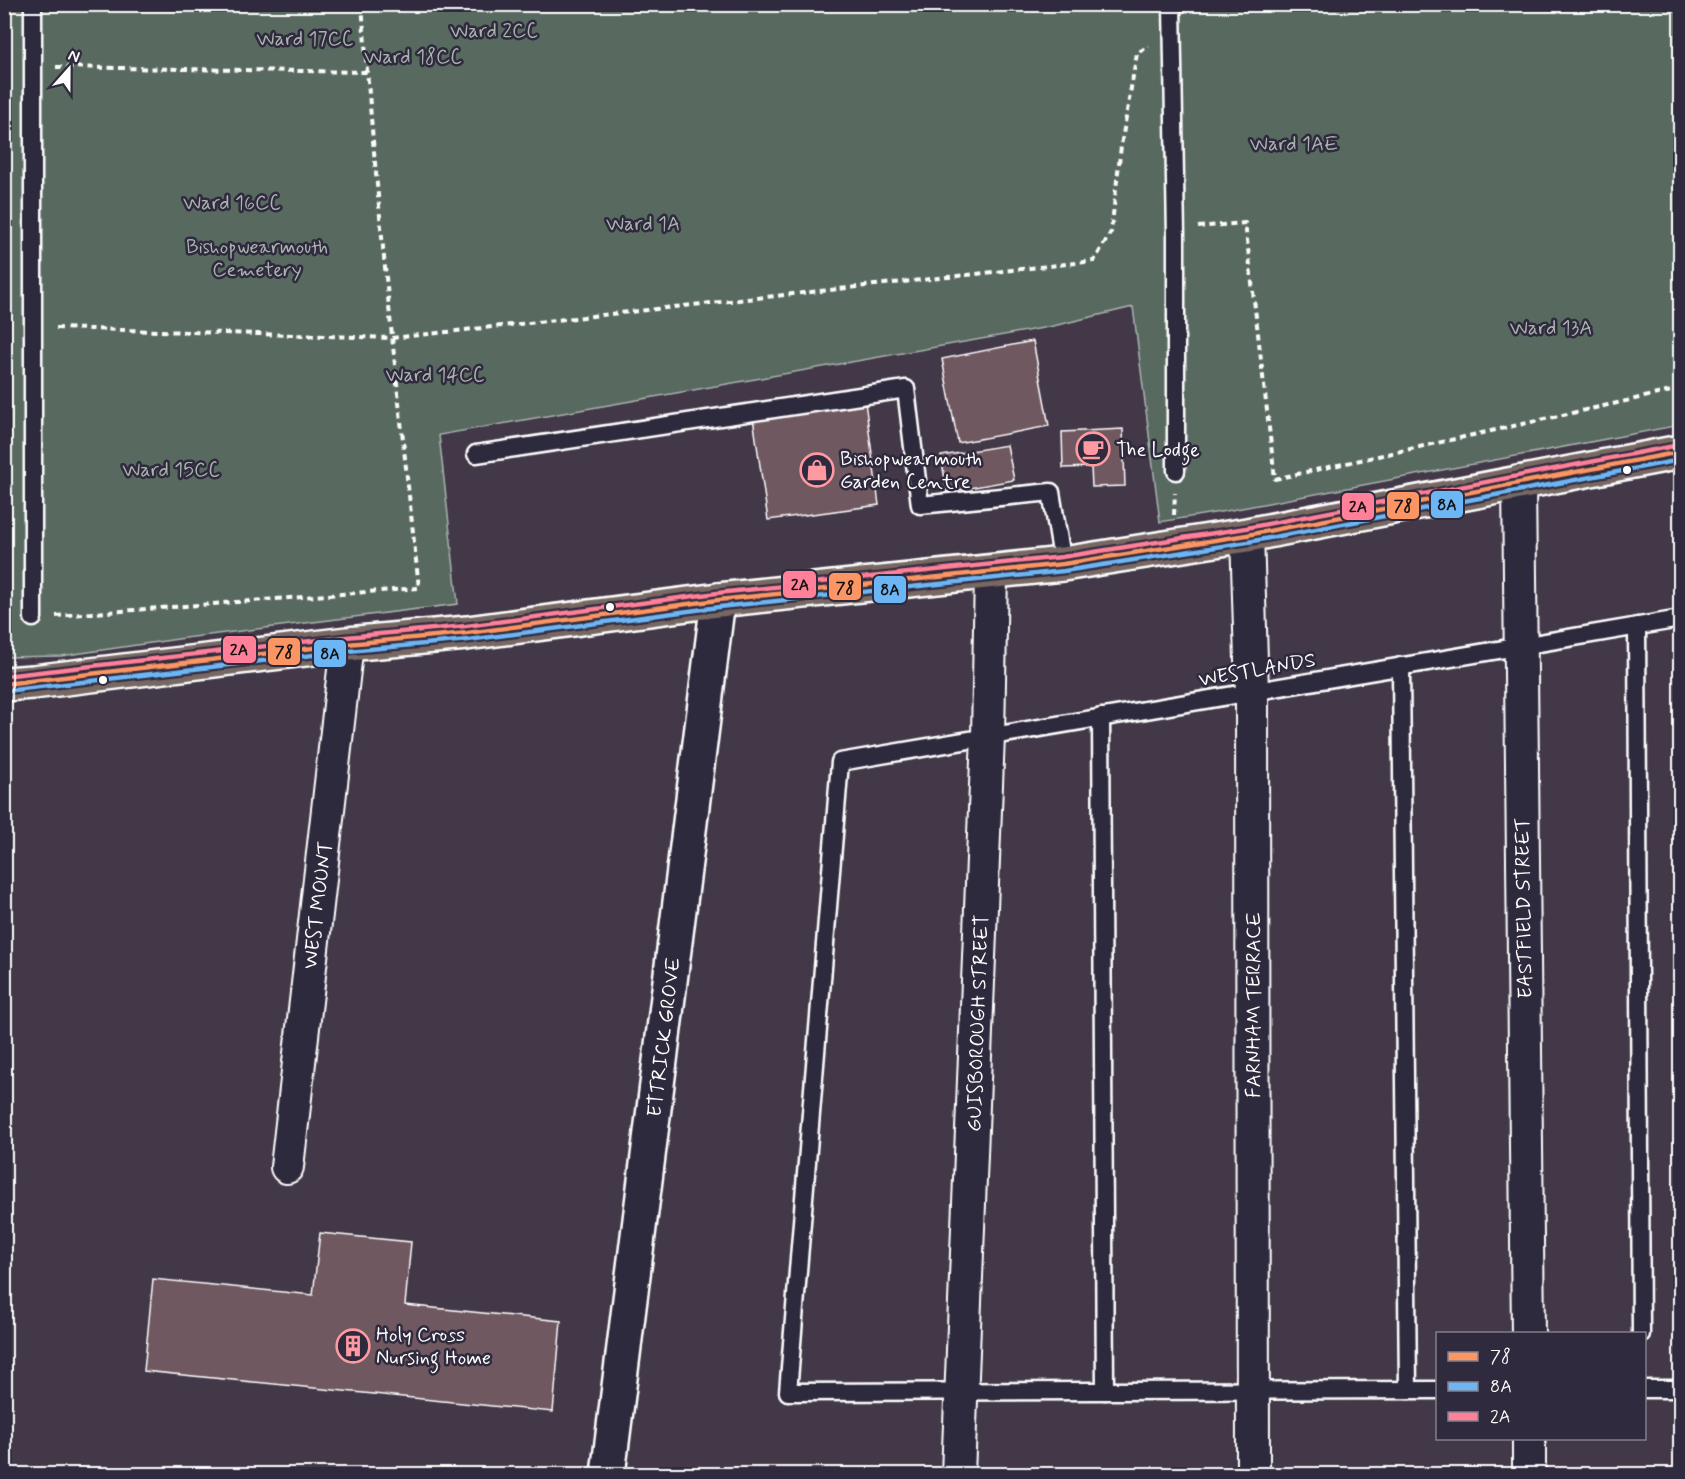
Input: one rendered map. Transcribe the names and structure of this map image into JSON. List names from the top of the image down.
{
  "streets": {
    "street": [
      "WEST MOUNT",
      "EASTFIELD STREET",
      "FARNHAM TERRACE",
      "GUISBOROUGH STREET",
      "ETTRICK GROVE"
    ],
    "lane": ["WESTLANDS"]
  },
  "crossings": [
    ["WESTLANDS", "EASTFIELD STREET"],
    ["WESTLANDS", "FARNHAM TERRACE"],
    ["WESTLANDS", "GUISBOROUGH STREET"]
  ],
  "parks": [
    "Ward 2CC",
    "Ward 17CC",
    "Ward 18CC",
    "Ward 1AE",
    "Ward 16CC",
    "Ward 1A",
    "Bishopwearmouth Cemetery",
    "Ward 13A",
    "Ward 14CC",
    "Ward 15CC"
  ],
  "places": {
    "cafe": ["The Lodge"],
    "shop": ["Bishopwearmouth Garden Centre"],
    "building": ["Holy Cross Nursing Home"]
  },
  "lines": ["transit line 2A", "transit line 78", "transit line 8A"],
  "legend": ["78", "8A", "2A"],
  "north": "top"
}
